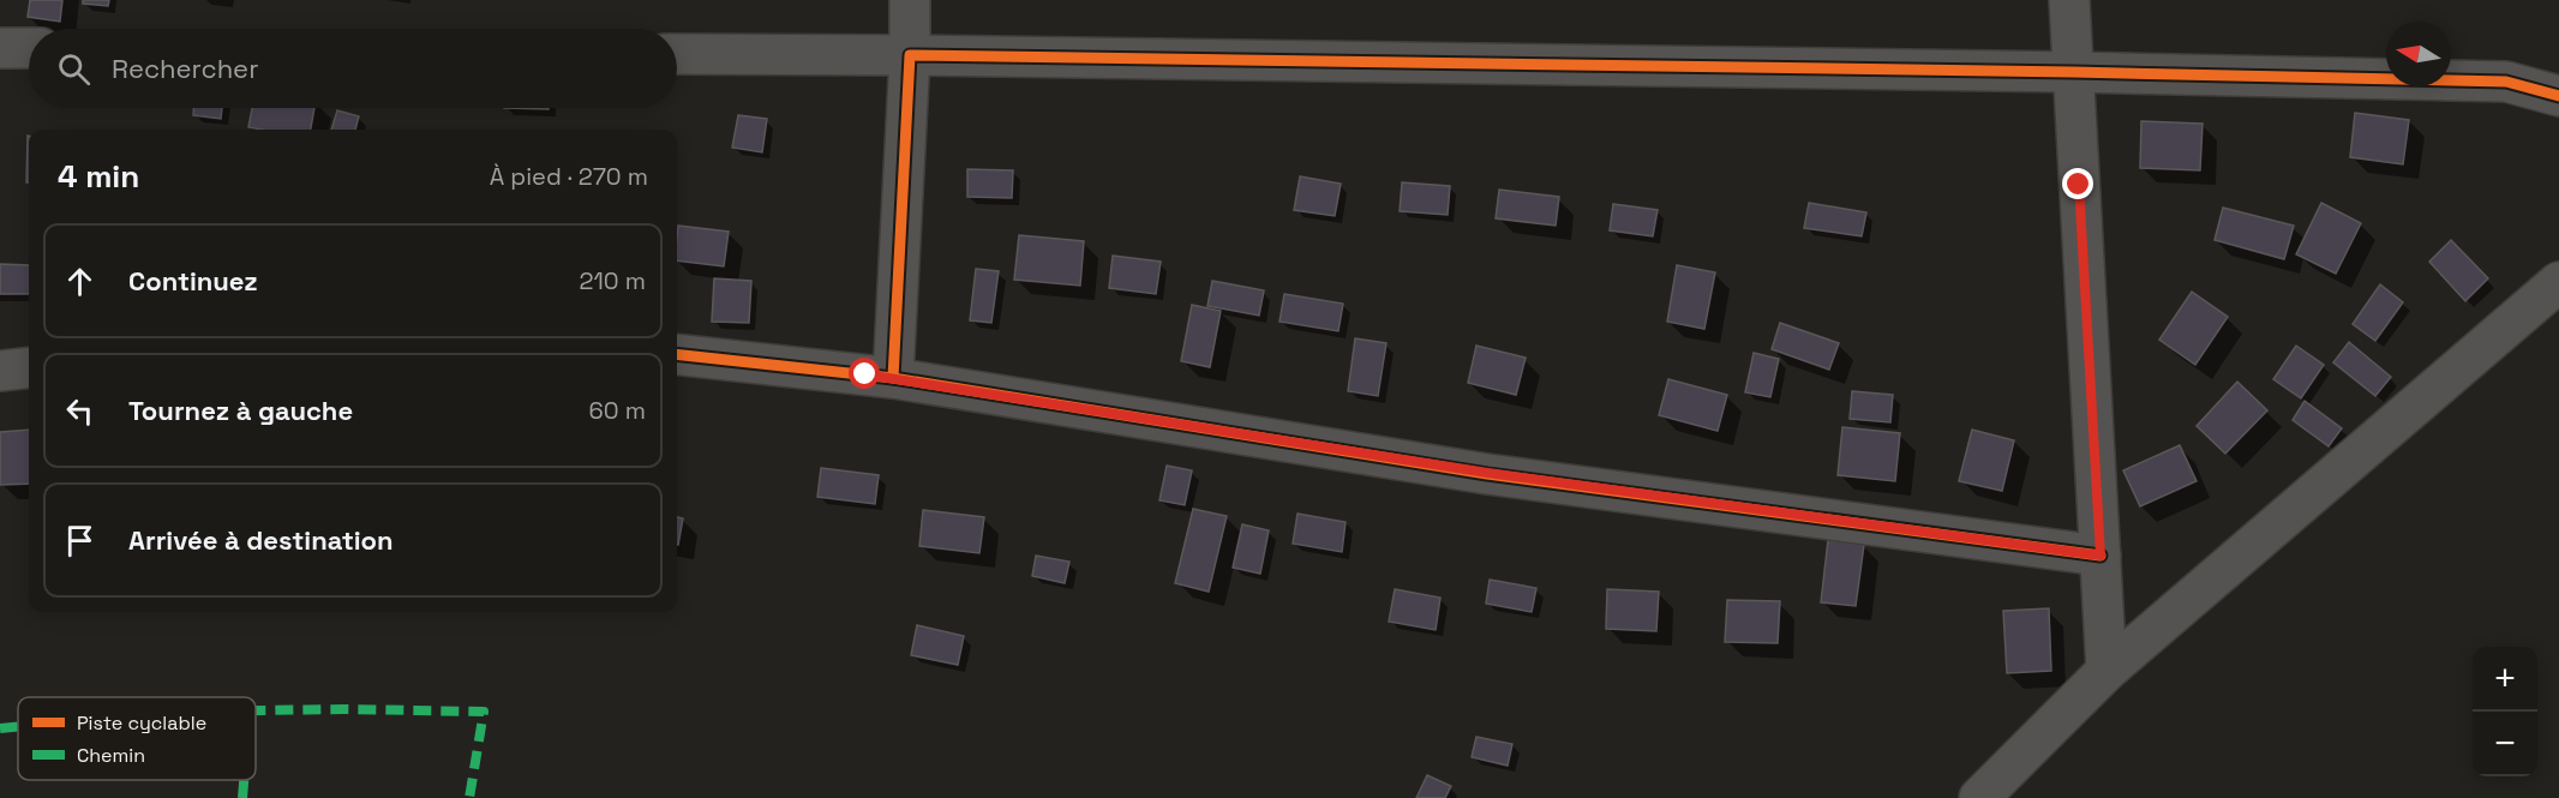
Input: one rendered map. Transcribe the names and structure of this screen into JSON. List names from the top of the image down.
{
  "legend": ["Piste cyclable", "Chemin"],
  "north": "left",
  "page": {
    "search": "Rechercher",
    "heading": ["4 min", "À pied · 270 m"],
    "list": [
      ["Continuez", "210 m"],
      ["Tournez à gauche", "60 m"],
      "Arrivée à destination"
    ],
    "map_buttons": ["+", "−"]
  }
}
